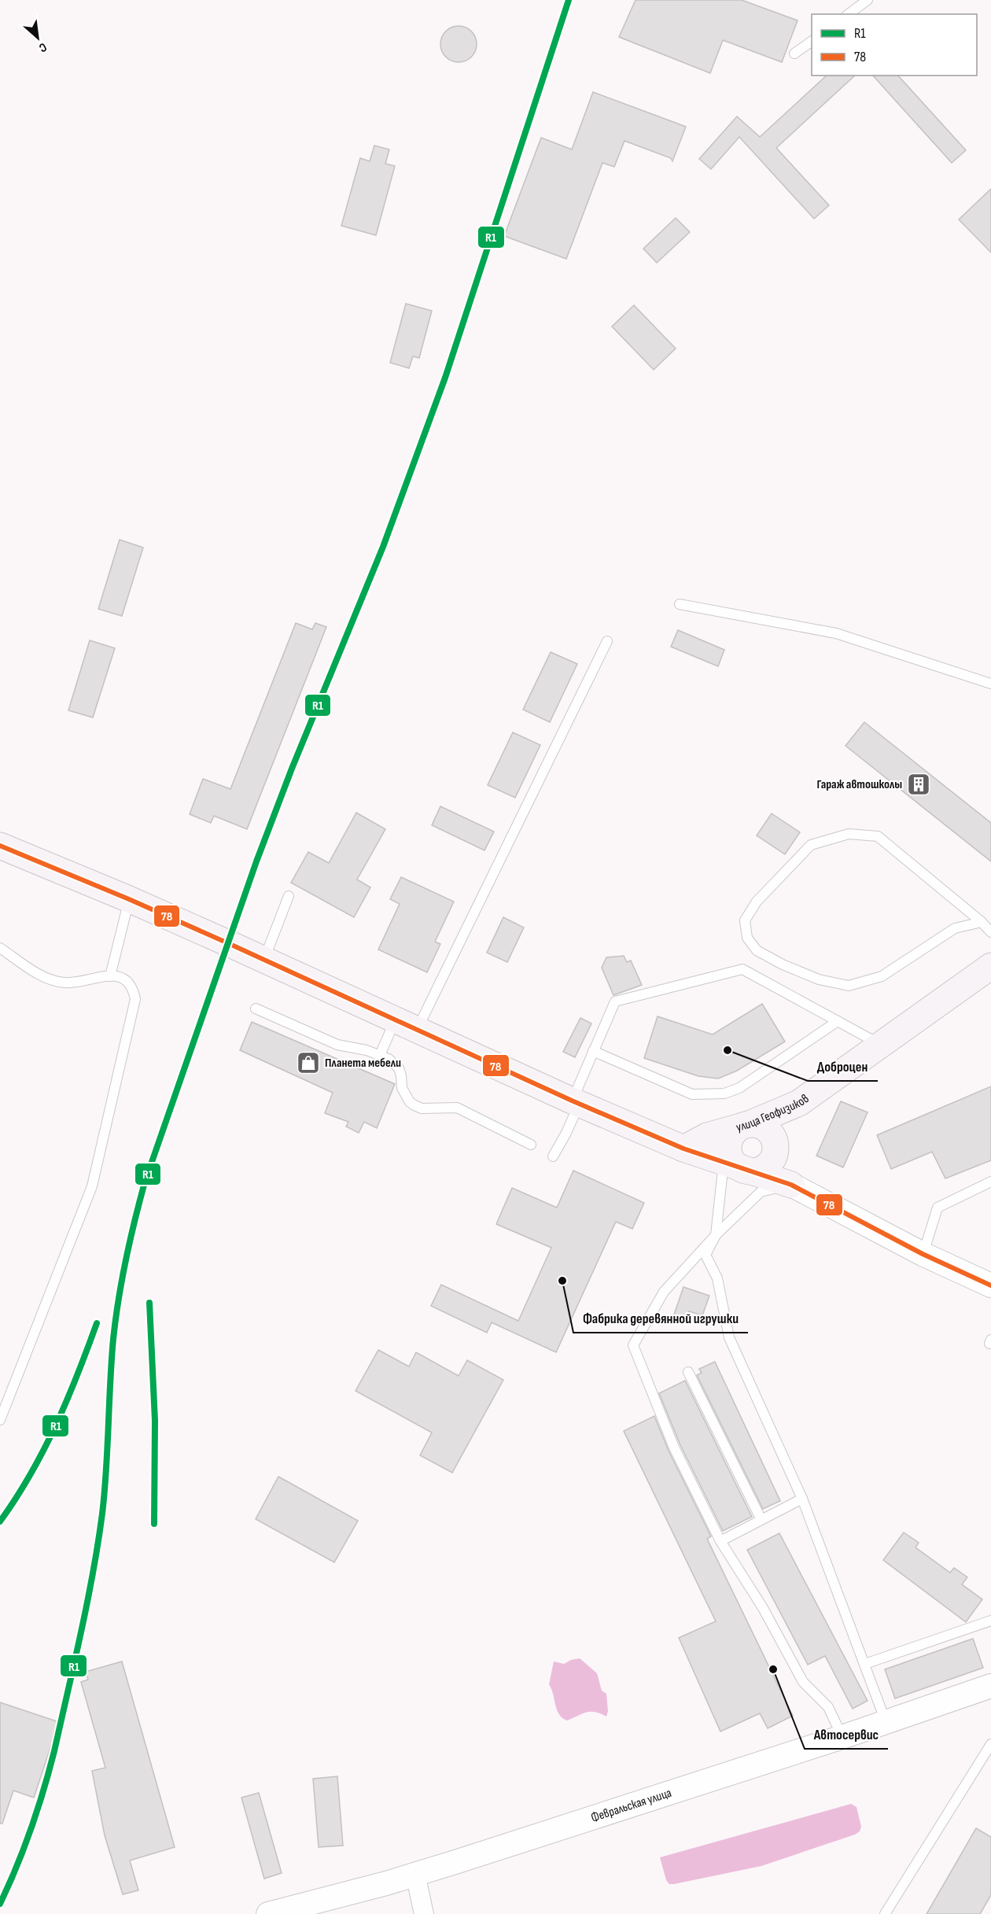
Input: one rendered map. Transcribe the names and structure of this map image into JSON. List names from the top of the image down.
{
  "streets": {
    "main road": ["улица Геофизиков"],
    "street": ["Февральская улица"]
  },
  "places": {
    "building": ["Гараж автошколы"],
    "other": ["Доброцен", "Фабрика деревянной игрушки", "Автосервис"],
    "shop": ["Планета мебели"]
  },
  "lines": ["transit line R1", "transit line 78"],
  "legend": ["R1", "78"],
  "north": "bottom right"
}
